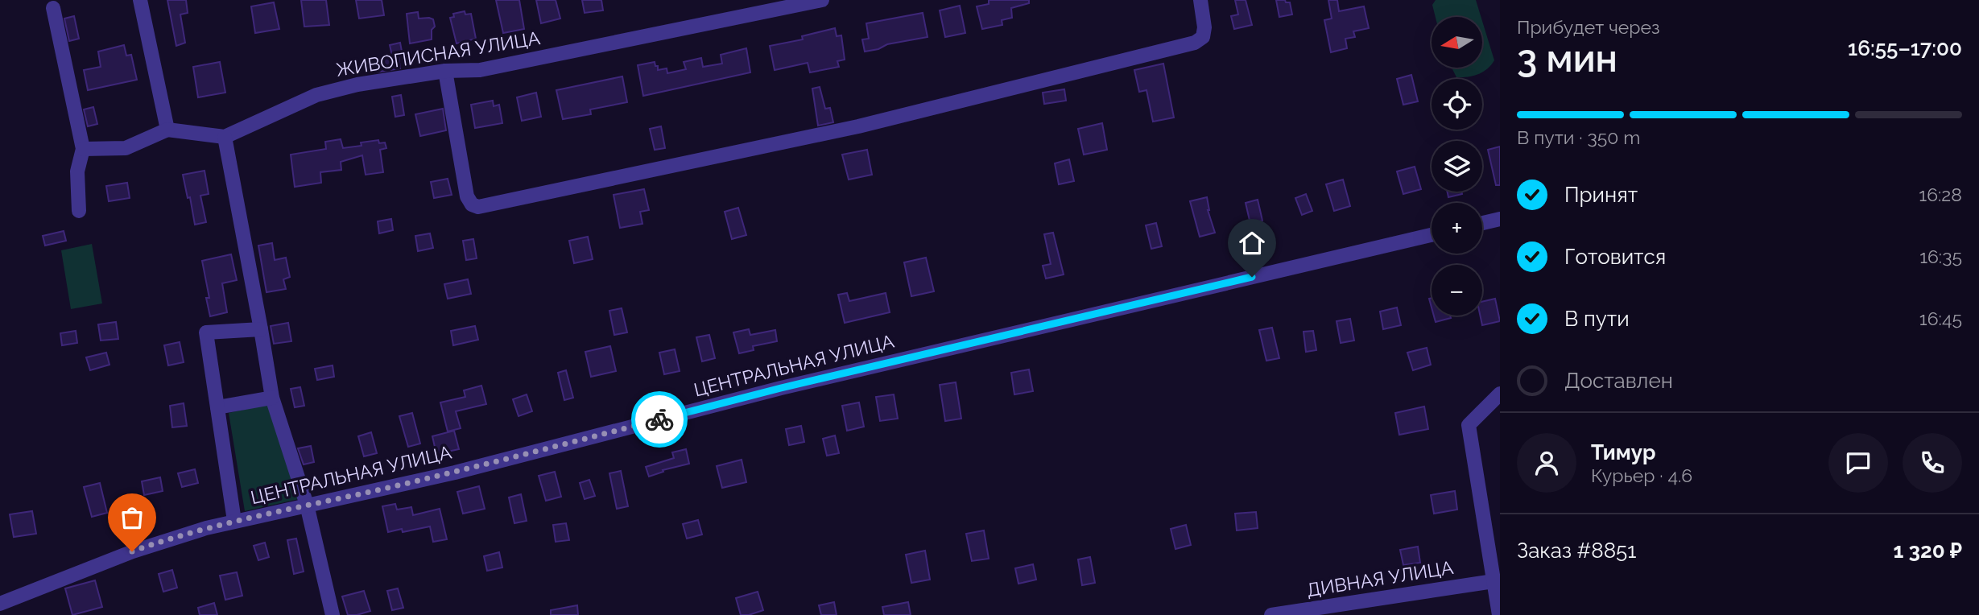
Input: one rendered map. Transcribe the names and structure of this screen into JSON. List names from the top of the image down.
{
  "streets": {
    "street": ["ЖИВОПИСНАЯ УЛИЦА", "ЦЕНТРАЛЬНАЯ УЛИЦА", "ДИВНАЯ УЛИЦА"]
  },
  "north": "left",
  "page": {
    "heading": ["3 мин", "Прибудет через", "16:55–17:00"],
    "panel": [
      "Тимур",
      "Курьер · 4.6",
      "Заказ #8851",
      "1 320 ₽"
    ],
    "map_buttons": ["+", "−"],
    "bar": "В пути · 350 m",
    "list": [
      ["Принят", "16:28"],
      ["Готовится", "16:35"],
      ["В пути", "16:45"],
      "Доставлен"
    ]
  }
}
